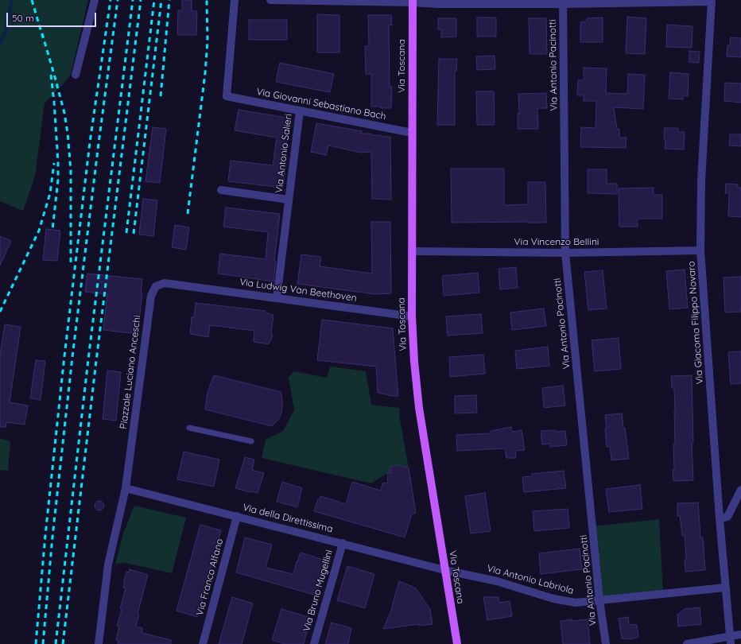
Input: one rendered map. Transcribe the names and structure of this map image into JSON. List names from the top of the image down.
{
  "streets": {
    "main road": ["Via Toscana"],
    "street": [
      "Via Antonio Pacinotti",
      "Via Giovanni Sebastiano Bach",
      "Via Antonio Salieri",
      "Via Vincenzo Bellini",
      "Via Ludwig Van Beethoven",
      "Via Giacomo Filippo Novaro",
      "Piazzale Luciano Anceschi",
      "Via della Direttissima",
      "Via Franco Alfano",
      "Via Antonio Labriola",
      "Via Bruno Mugellini"
    ]
  },
  "crossings": [
    ["Via Antonio Pacinotti", "Via Vincenzo Bellini"],
    ["Via Antonio Pacinotti", "Via Antonio Labriola"],
    ["Via Toscana", "Via Giovanni Sebastiano Bach"],
    ["Via Toscana", "Via Vincenzo Bellini"],
    ["Via Toscana", "Via Ludwig Van Beethoven"],
    ["Via Toscana", "Via della Direttissima"],
    ["Via Toscana", "Via Antonio Labriola"],
    ["Via Giovanni Sebastiano Bach", "Via Antonio Salieri"],
    ["Via Antonio Salieri", "Via Ludwig Van Beethoven"],
    ["Via Vincenzo Bellini", "Via Giacomo Filippo Novaro"],
    ["Via Ludwig Van Beethoven", "Piazzale Luciano Anceschi"],
    ["Via Giacomo Filippo Novaro", "Via Antonio Labriola"],
    ["Piazzale Luciano Anceschi", "Via della Direttissima"],
    ["Via della Direttissima", "Via Franco Alfano"],
    ["Via della Direttissima", "Via Antonio Labriola"],
    ["Via della Direttissima", "Via Bruno Mugellini"]
  ],
  "scale_bar": "50 m"
}
